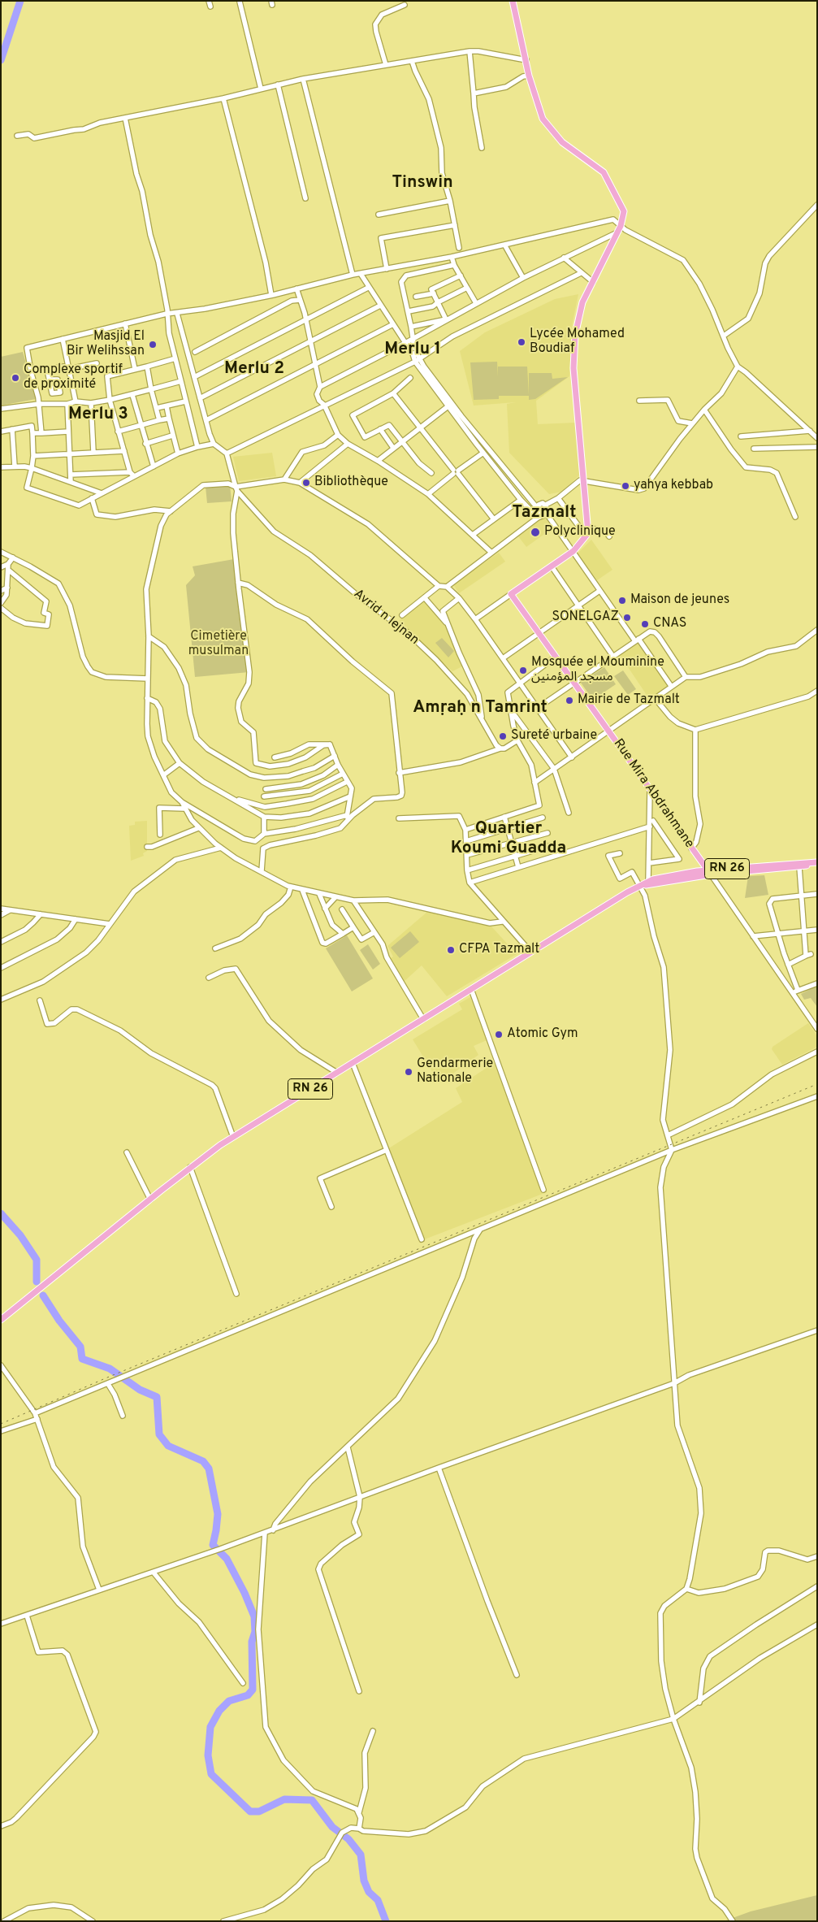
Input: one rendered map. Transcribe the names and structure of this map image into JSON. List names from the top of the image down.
{
  "streets": {
    "main road": ["Rue Mira Abdrahmane", "RN 26"],
    "street": ["Avrid n lejnan"]
  },
  "crossings": [
    ["Rue Mira Abdrahmane", "RN 26"]
  ],
  "districts": [
    "Tinswin",
    "Merlu 1",
    "Merlu 2",
    "Merlu 3",
    "Tazmalt",
    "Amṛaḥ n Tamrint",
    "Quartier Koumi Guadda"
  ],
  "parks": ["Cimetière musulman"],
  "places": [
    "Lycée Mohamed Boudiaf",
    "Masjid El Bir Welihssan",
    "Complexe sportif de proximité",
    "Bibliothèque",
    "yahya kebbab",
    "Polyclinique",
    "Maison de jeunes",
    "SONELGAZ",
    "CNAS",
    "Mosquée el Mouminine مسجد المؤمنين",
    "Mairie de Tazmalt",
    "Sureté urbaine",
    "CFPA Tazmalt",
    "Atomic Gym",
    "Gendarmerie Nationale"
  ]
}
